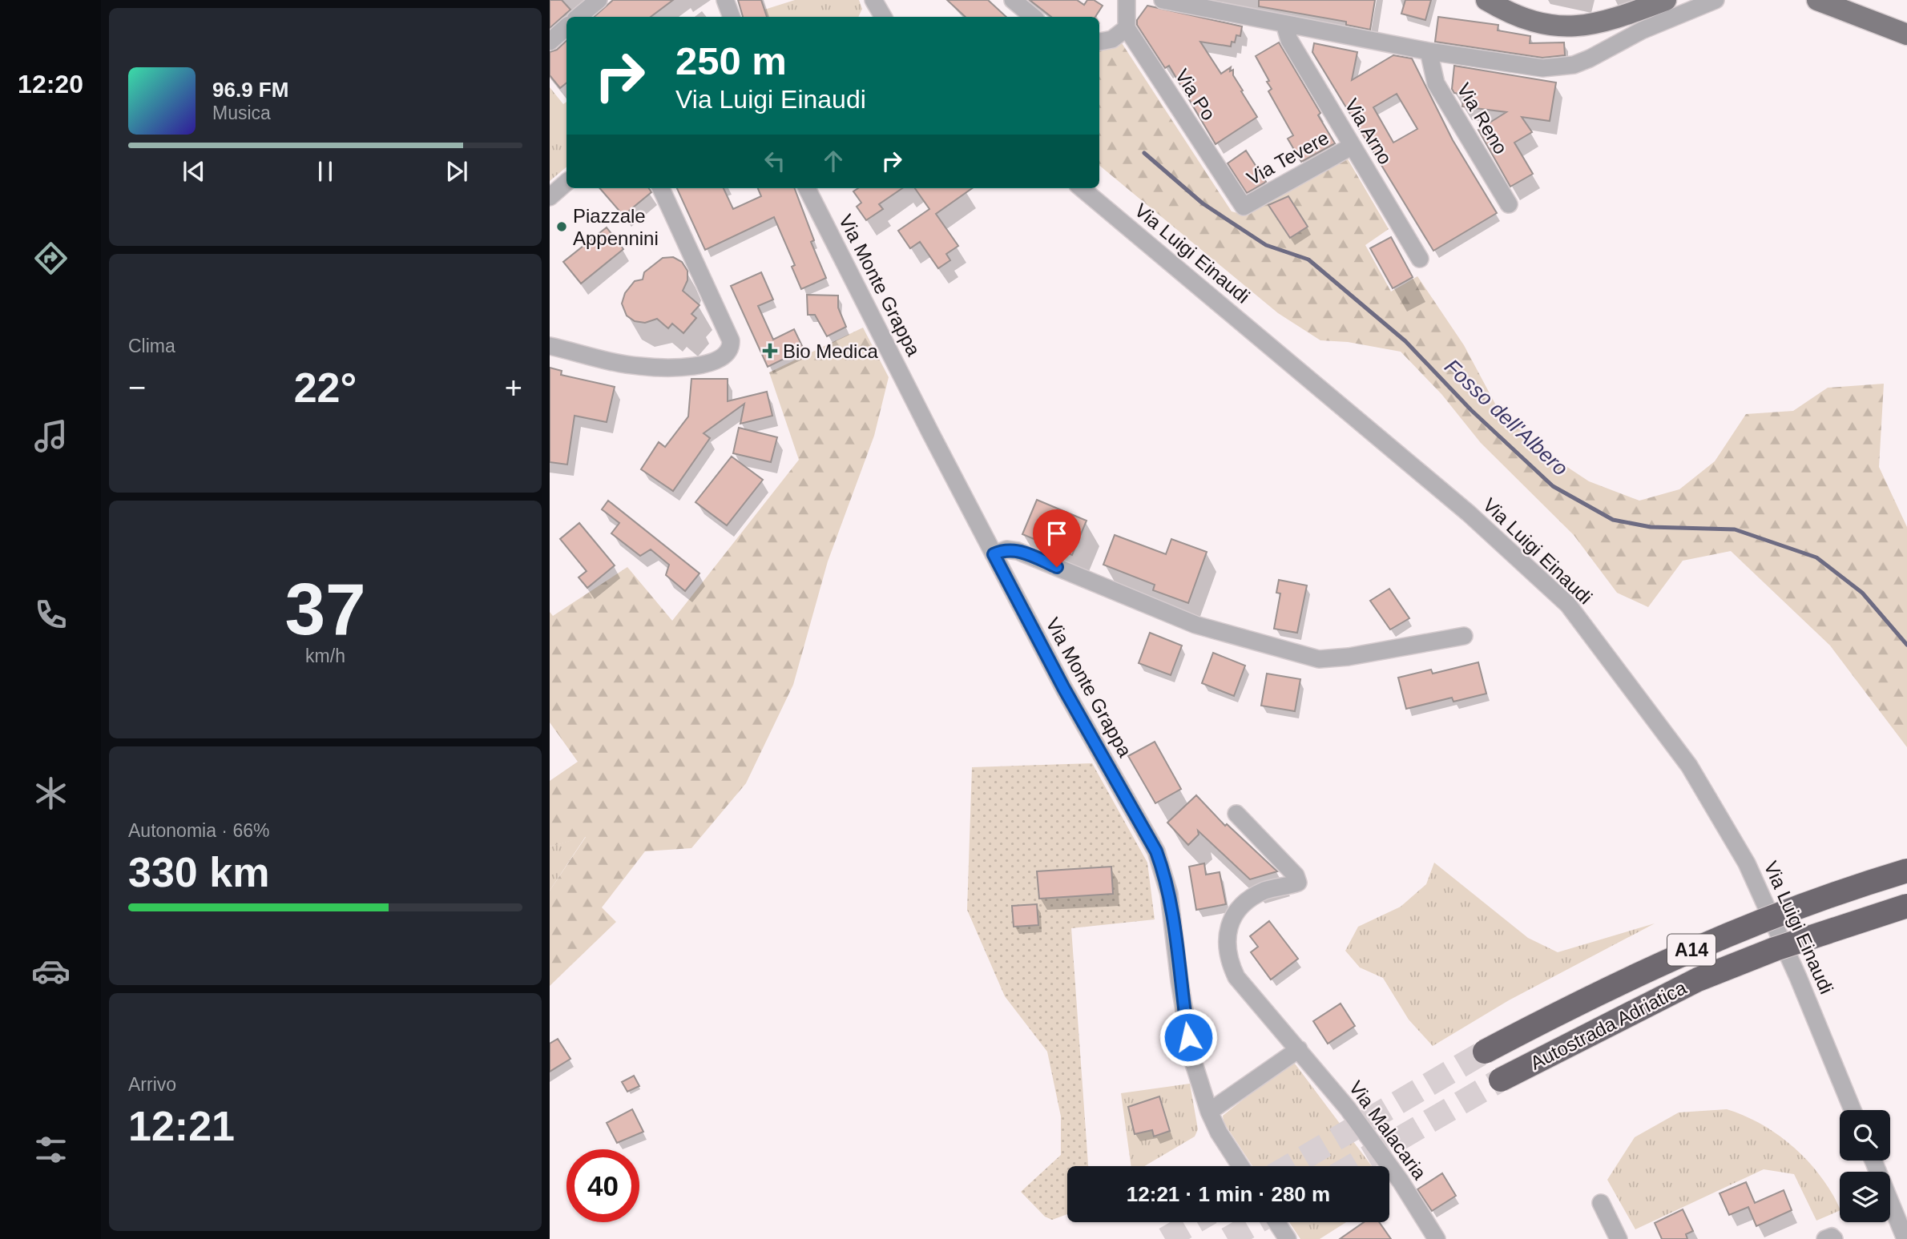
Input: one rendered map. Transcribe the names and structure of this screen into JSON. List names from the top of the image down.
{
  "streets": {
    "highway": ["A14", "Autostrada Adriatica"],
    "street": [
      "Via Po",
      "Via Reno",
      "Via Arno",
      "Via Tevere",
      "Via Luigi Einaudi",
      "Via Monte Grappa",
      "Via Malacaria"
    ]
  },
  "crossings": [
    ["Via Po", "Via Tevere"],
    ["Via Arno", "Via Tevere"]
  ],
  "water": ["Fosso dell'Albero"],
  "places": {
    "other": ["Piazzale Appennini"],
    "health": ["Bio Medica"]
  },
  "page": {
    "tabs": "12:20",
    "turn": ["250 m", "Via Luigi Einaudi"],
    "song": ["96.9 FM", "Musica"],
    "tile": [
      "Clima",
      ["37", "km/h"],
      ["Autonomia · 66%", "330 km"],
      ["Arrivo", "12:21"]
    ],
    "heat": ["−", "22°", "+"],
    "limit": "40",
    "trip": "12:21 · 1 min · 280 m"
  }
}
